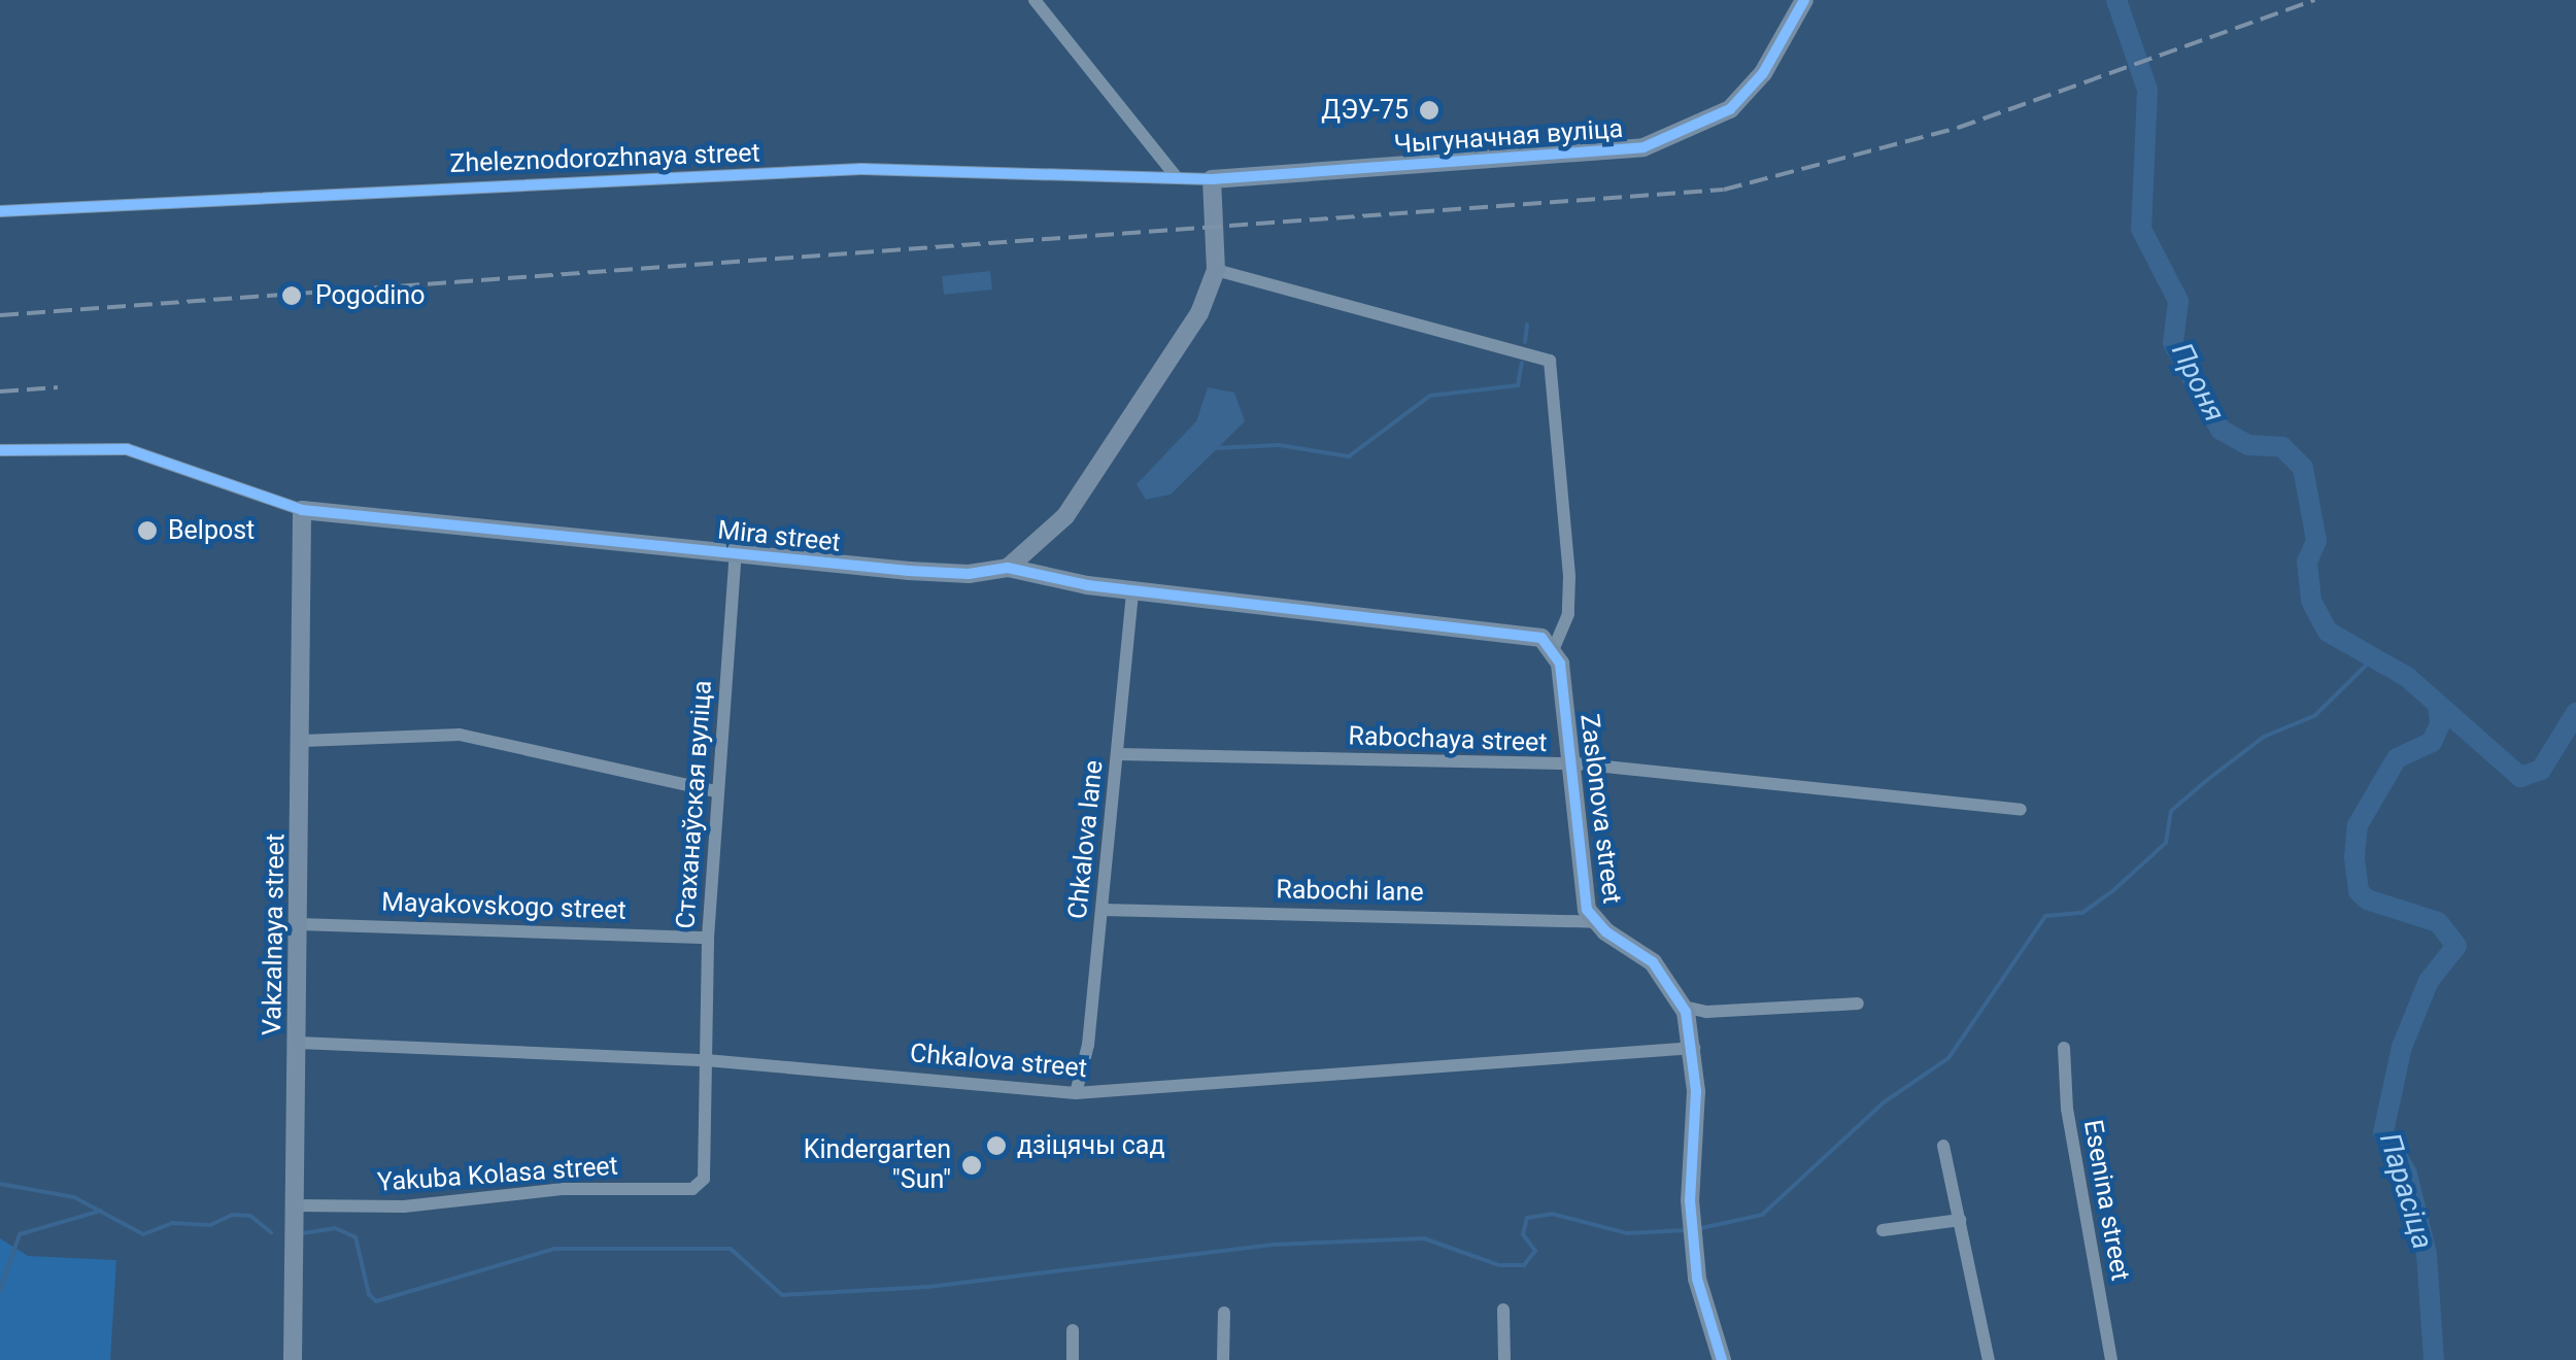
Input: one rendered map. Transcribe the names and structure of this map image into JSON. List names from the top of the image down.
{
  "streets": {
    "street": [
      "Чыгуначная вуліца",
      "Zheleznodorozhnaya street",
      "Mira street",
      "Rabochaya street",
      "Стаханаўская вуліца",
      "Zaslonova street",
      "Chkalova lane",
      "Rabochi lane",
      "Mayakovskogo street",
      "Vakzalnaya street",
      "Chkalova street",
      "Yakuba Kolasa street",
      "Esenina street"
    ]
  },
  "crossings": [
    ["Чыгуначная вуліца", "Zheleznodorozhnaya street"],
    ["Mira street", "Стаханаўская вуліца"],
    ["Mira street", "Zaslonova street"],
    ["Mira street", "Chkalova lane"],
    ["Mira street", "Vakzalnaya street"],
    ["Rabochaya street", "Zaslonova street"],
    ["Rabochaya street", "Chkalova lane"],
    ["Стаханаўская вуліца", "Mayakovskogo street"],
    ["Стаханаўская вуліца", "Chkalova street"],
    ["Стаханаўская вуліца", "Yakuba Kolasa street"],
    ["Zaslonova street", "Rabochi lane"],
    ["Zaslonova street", "Chkalova street"],
    ["Chkalova lane", "Rabochi lane"],
    ["Chkalova lane", "Chkalova street"],
    ["Mayakovskogo street", "Vakzalnaya street"],
    ["Vakzalnaya street", "Chkalova street"],
    ["Vakzalnaya street", "Yakuba Kolasa street"],
    ["Chkalova street", "Yakuba Kolasa street"]
  ],
  "water": ["Проня", "Парасіца"],
  "places": [
    "ДЭУ-75",
    "Pogodino",
    "Belpost",
    "дзіцячы сад",
    "Kindergarten \"Sun\""
  ]
}
